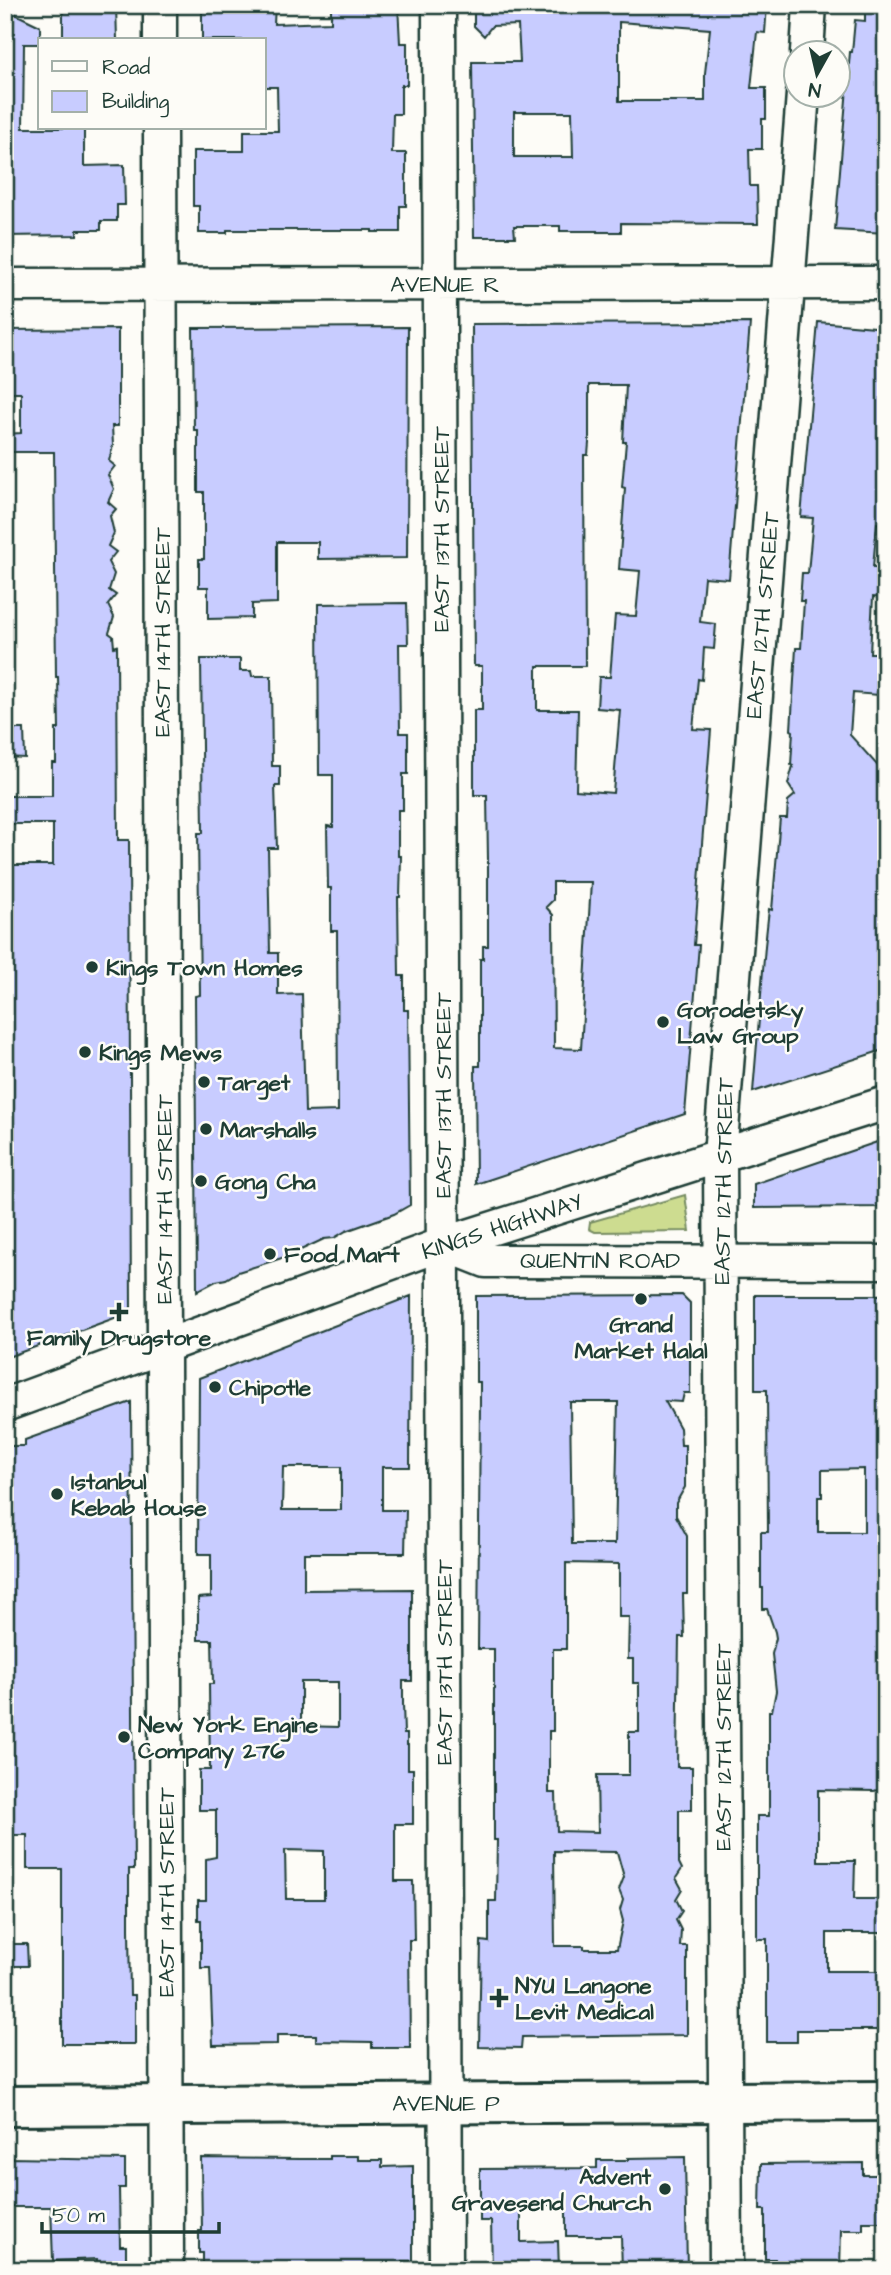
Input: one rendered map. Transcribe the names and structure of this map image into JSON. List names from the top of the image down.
{
  "streets": {
    "main road": ["AVENUE P"],
    "street": [
      "AVENUE R",
      "EAST 13TH STREET",
      "EAST 12TH STREET",
      "EAST 14TH STREET",
      "KINGS HIGHWAY",
      "QUENTIN ROAD"
    ]
  },
  "crossings": [
    ["AVENUE R", "EAST 13TH STREET"],
    ["AVENUE R", "EAST 12TH STREET"],
    ["AVENUE R", "EAST 14TH STREET"],
    ["EAST 13TH STREET", "KINGS HIGHWAY"],
    ["EAST 13TH STREET", "QUENTIN ROAD"],
    ["EAST 13TH STREET", "AVENUE P"],
    ["EAST 12TH STREET", "KINGS HIGHWAY"],
    ["EAST 12TH STREET", "QUENTIN ROAD"],
    ["EAST 12TH STREET", "AVENUE P"],
    ["EAST 14TH STREET", "KINGS HIGHWAY"],
    ["EAST 14TH STREET", "AVENUE P"],
    ["KINGS HIGHWAY", "QUENTIN ROAD"]
  ],
  "places": {
    "other": [
      "Kings Town Homes",
      "Gorodetsky Law Group",
      "Kings Mews",
      "Target",
      "Marshalls",
      "Gong Cha",
      "Food Mart",
      "Grand Market Halal",
      "Chipotle",
      "Istanbul Kebab House",
      "New York Engine Company 276",
      "Advent Gravesend Church"
    ],
    "health": ["Family Drugstore", "NYU Langone Levit Medical"]
  },
  "legend": ["Road", "Building"],
  "scale_bar": "50 m",
  "north": "bottom"
}
